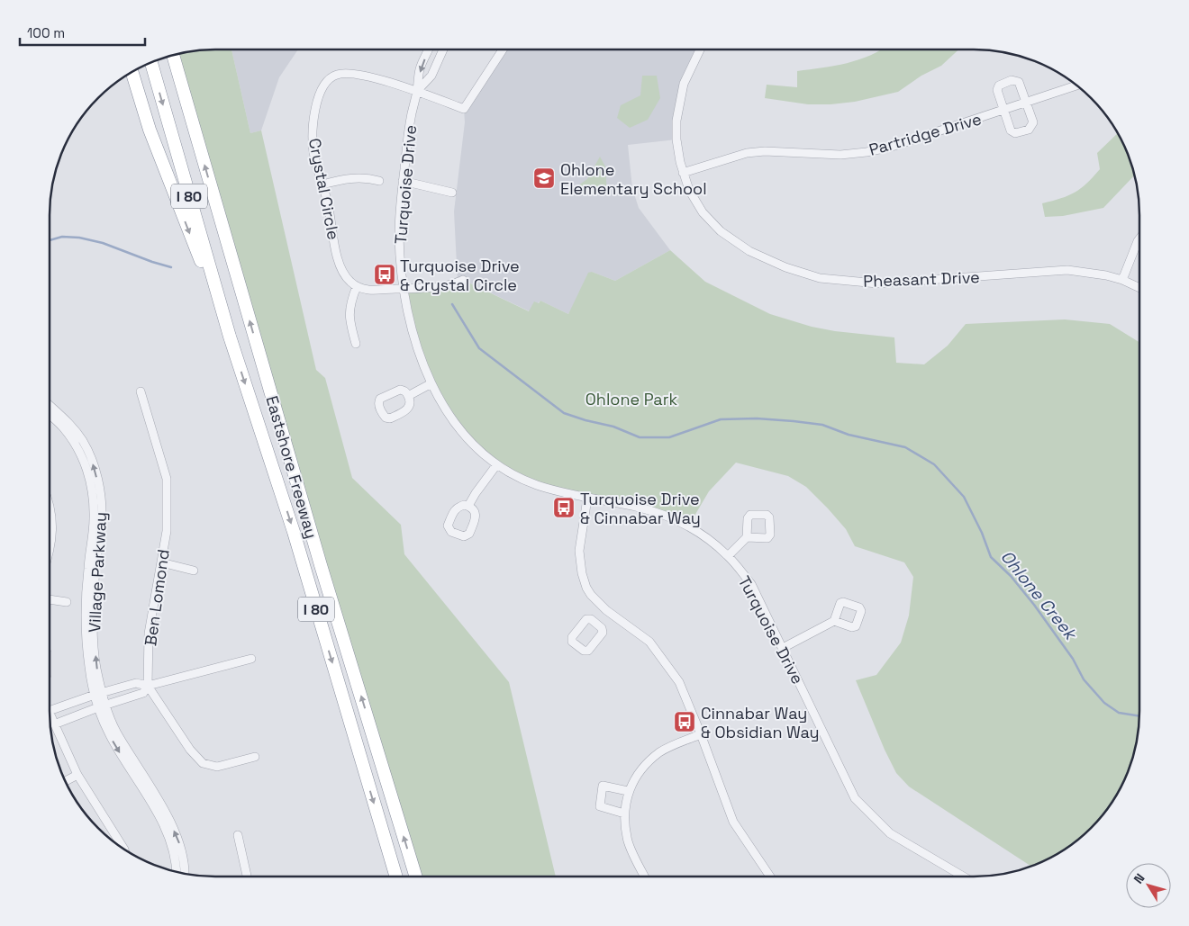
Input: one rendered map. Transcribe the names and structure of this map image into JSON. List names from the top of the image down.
{
  "streets": {
    "highway": ["I 80", "Eastshore Freeway"],
    "street": [
      "Partridge Drive",
      "Turquoise Drive",
      "Crystal Circle",
      "Pheasant Drive",
      "Village Parkway",
      "Ben Lomond"
    ]
  },
  "crossings": [
    ["Partridge Drive", "Pheasant Drive"],
    ["Turquoise Drive", "Crystal Circle"]
  ],
  "water": ["Ohlone Creek"],
  "parks": ["Ohlone Park"],
  "places": {
    "school or university": ["Ohlone Elementary School"],
    "bus stop": ["Turquoise Drive & Crystal Circle", "Turquoise Drive & Cinnabar Way", "Cinnabar Way & Obsidian Way"]
  },
  "scale_bar": "100 m",
  "north": "top left"
}
